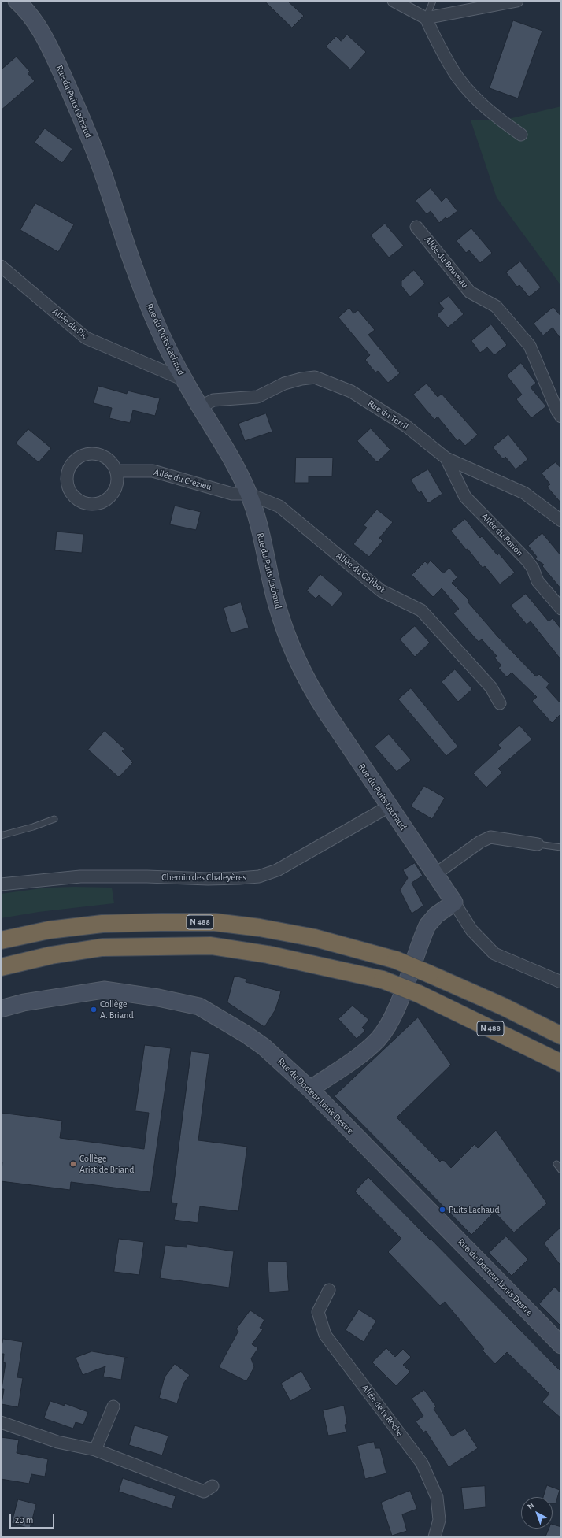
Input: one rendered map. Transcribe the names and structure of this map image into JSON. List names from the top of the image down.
{
  "streets": {
    "highway": ["N 488"],
    "street": [
      "Rue du Puits Lachaud",
      "Allée du Bouveau",
      "Allée du Pic",
      "Rue du Terril",
      "Allée du Crézieu",
      "Allée du Porion",
      "Allée du Galibot",
      "Chemin des Chaleyères",
      "Rue du Docteur Louis Destre",
      "Allée de la Roche"
    ]
  },
  "crossings": [
    ["Rue du Puits Lachaud", "Allée du Pic"],
    ["Rue du Puits Lachaud", "Rue du Terril"],
    ["Rue du Puits Lachaud", "Allée du Crézieu"],
    ["Rue du Puits Lachaud", "Allée du Galibot"],
    ["Rue du Puits Lachaud", "Chemin des Chaleyères"],
    ["Rue du Terril", "Allée du Porion"],
    ["Allée du Crézieu", "Allée du Galibot"]
  ],
  "places": ["Collège A. Briand", "Collège Aristide Briand", "Puits Lachaud"],
  "scale_bar": "20 m",
  "north": "top left"
}
